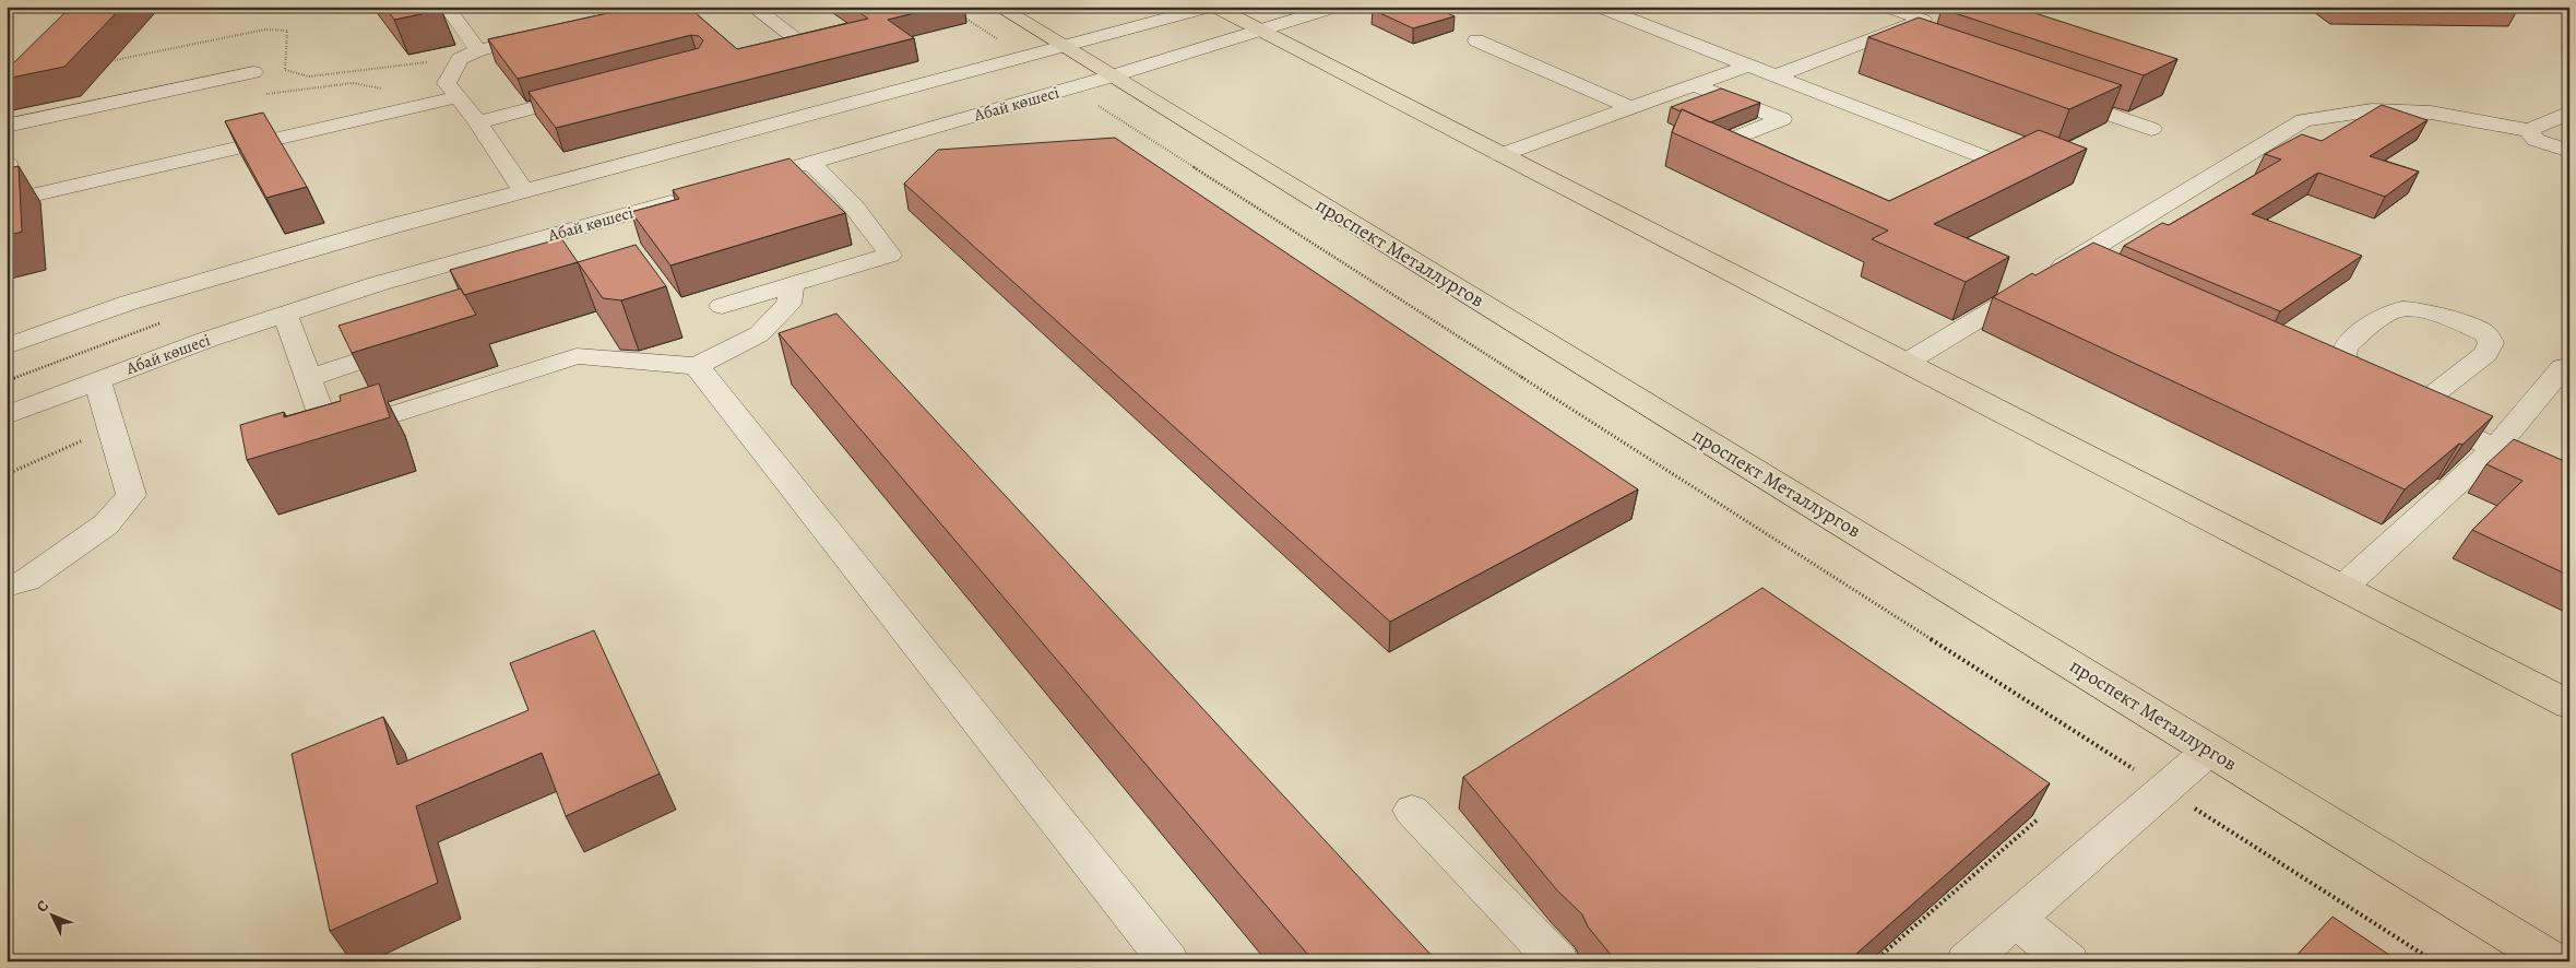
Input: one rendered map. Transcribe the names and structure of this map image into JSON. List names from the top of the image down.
{
  "streets": {
    "main road": ["проспект Металлургов"],
    "street": ["Абай көшесі"]
  },
  "crossings": [
    ["Абай көшесі", "проспект Металлургов"]
  ],
  "north": "top left"
}
